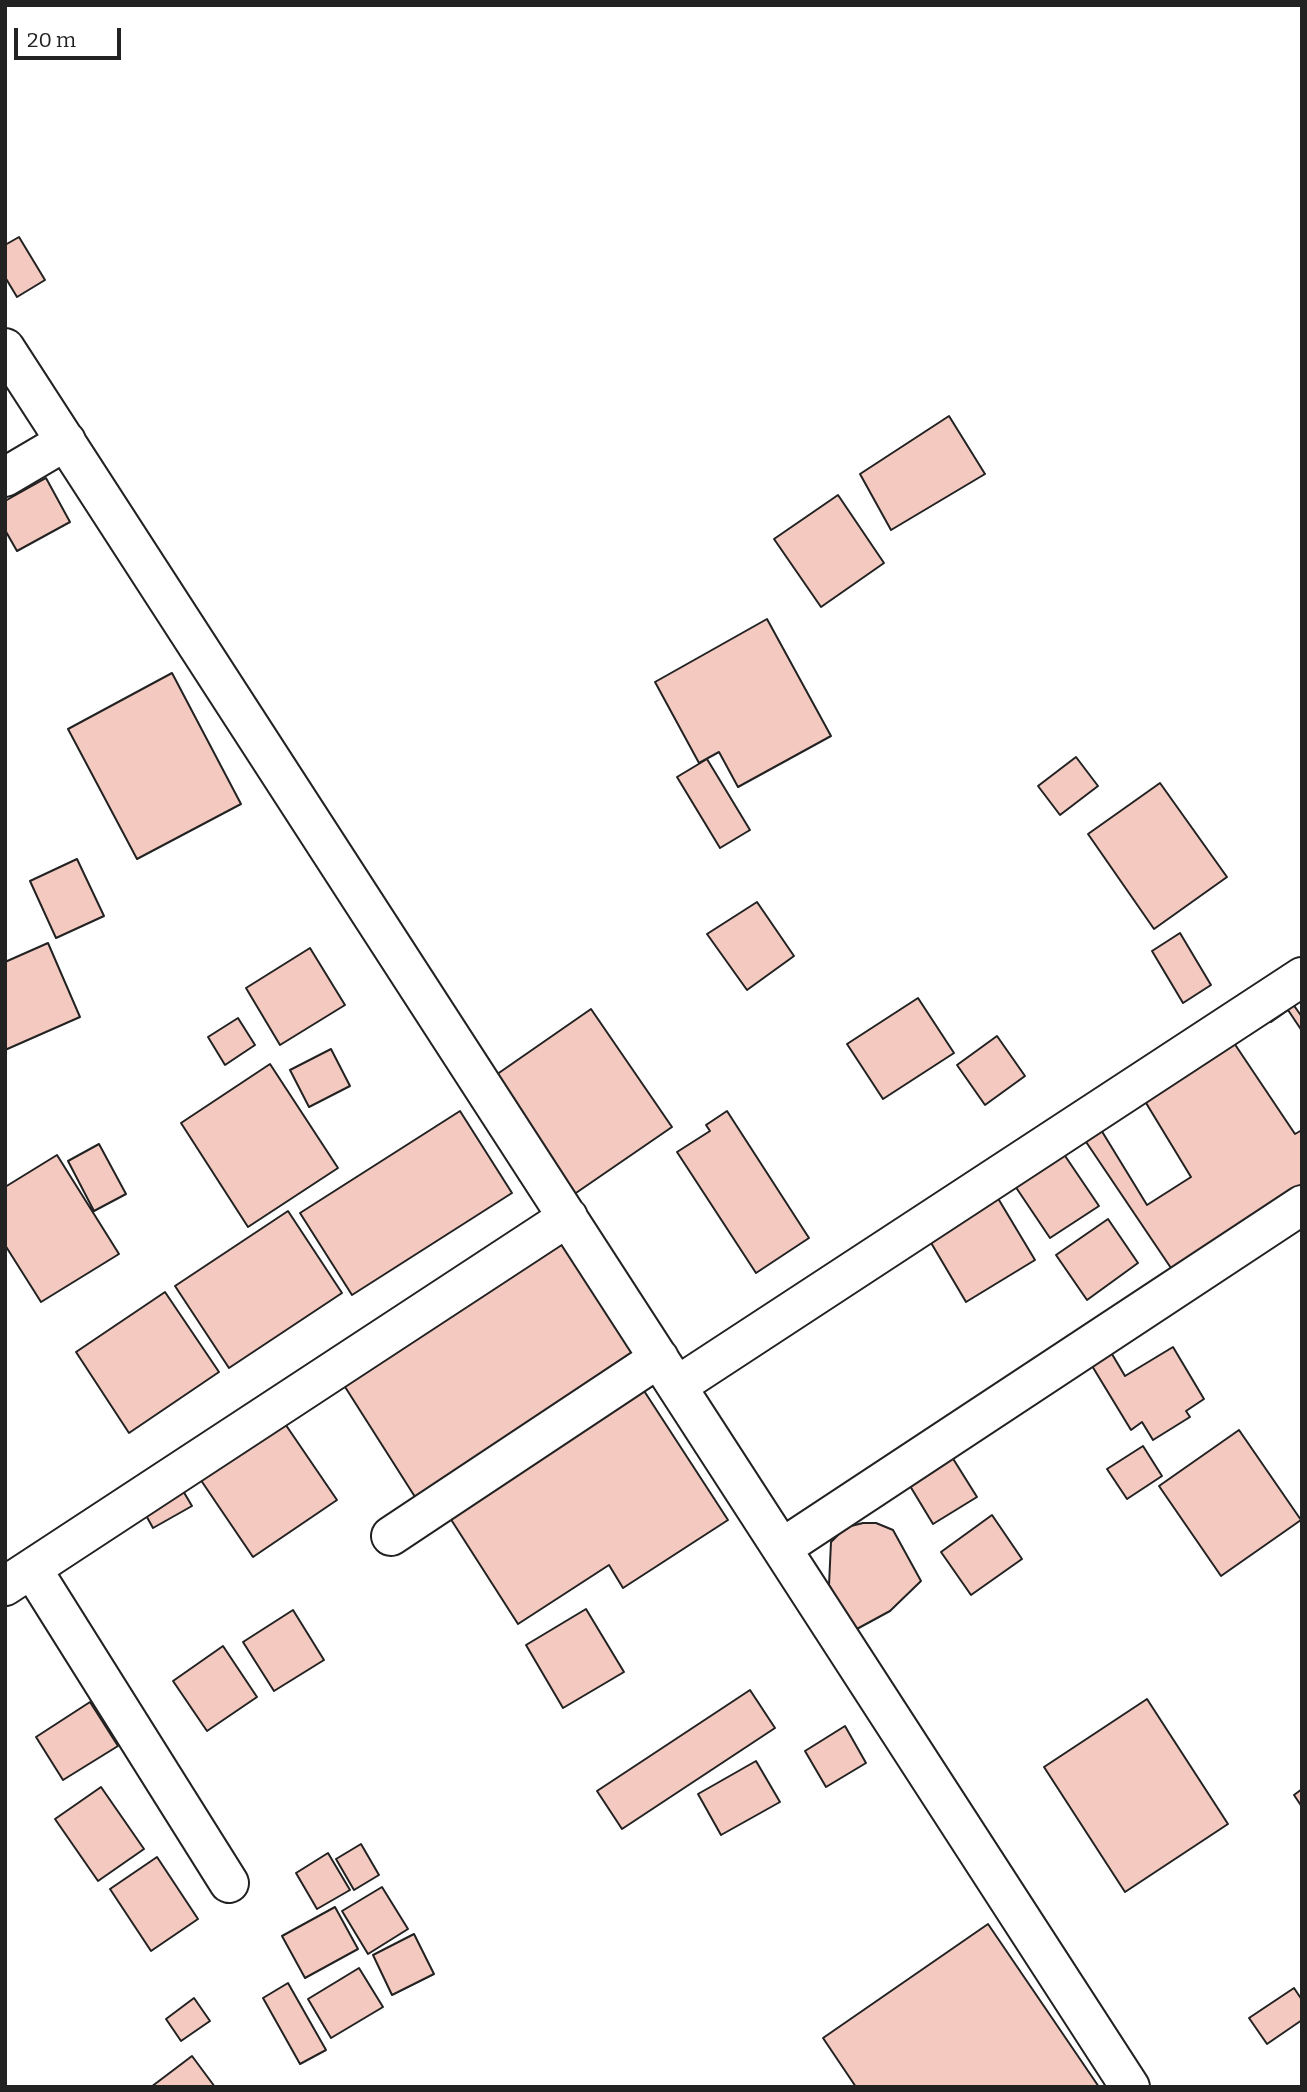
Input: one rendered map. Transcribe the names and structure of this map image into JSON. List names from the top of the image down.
{
  "scale_bar": "20 m"
}
